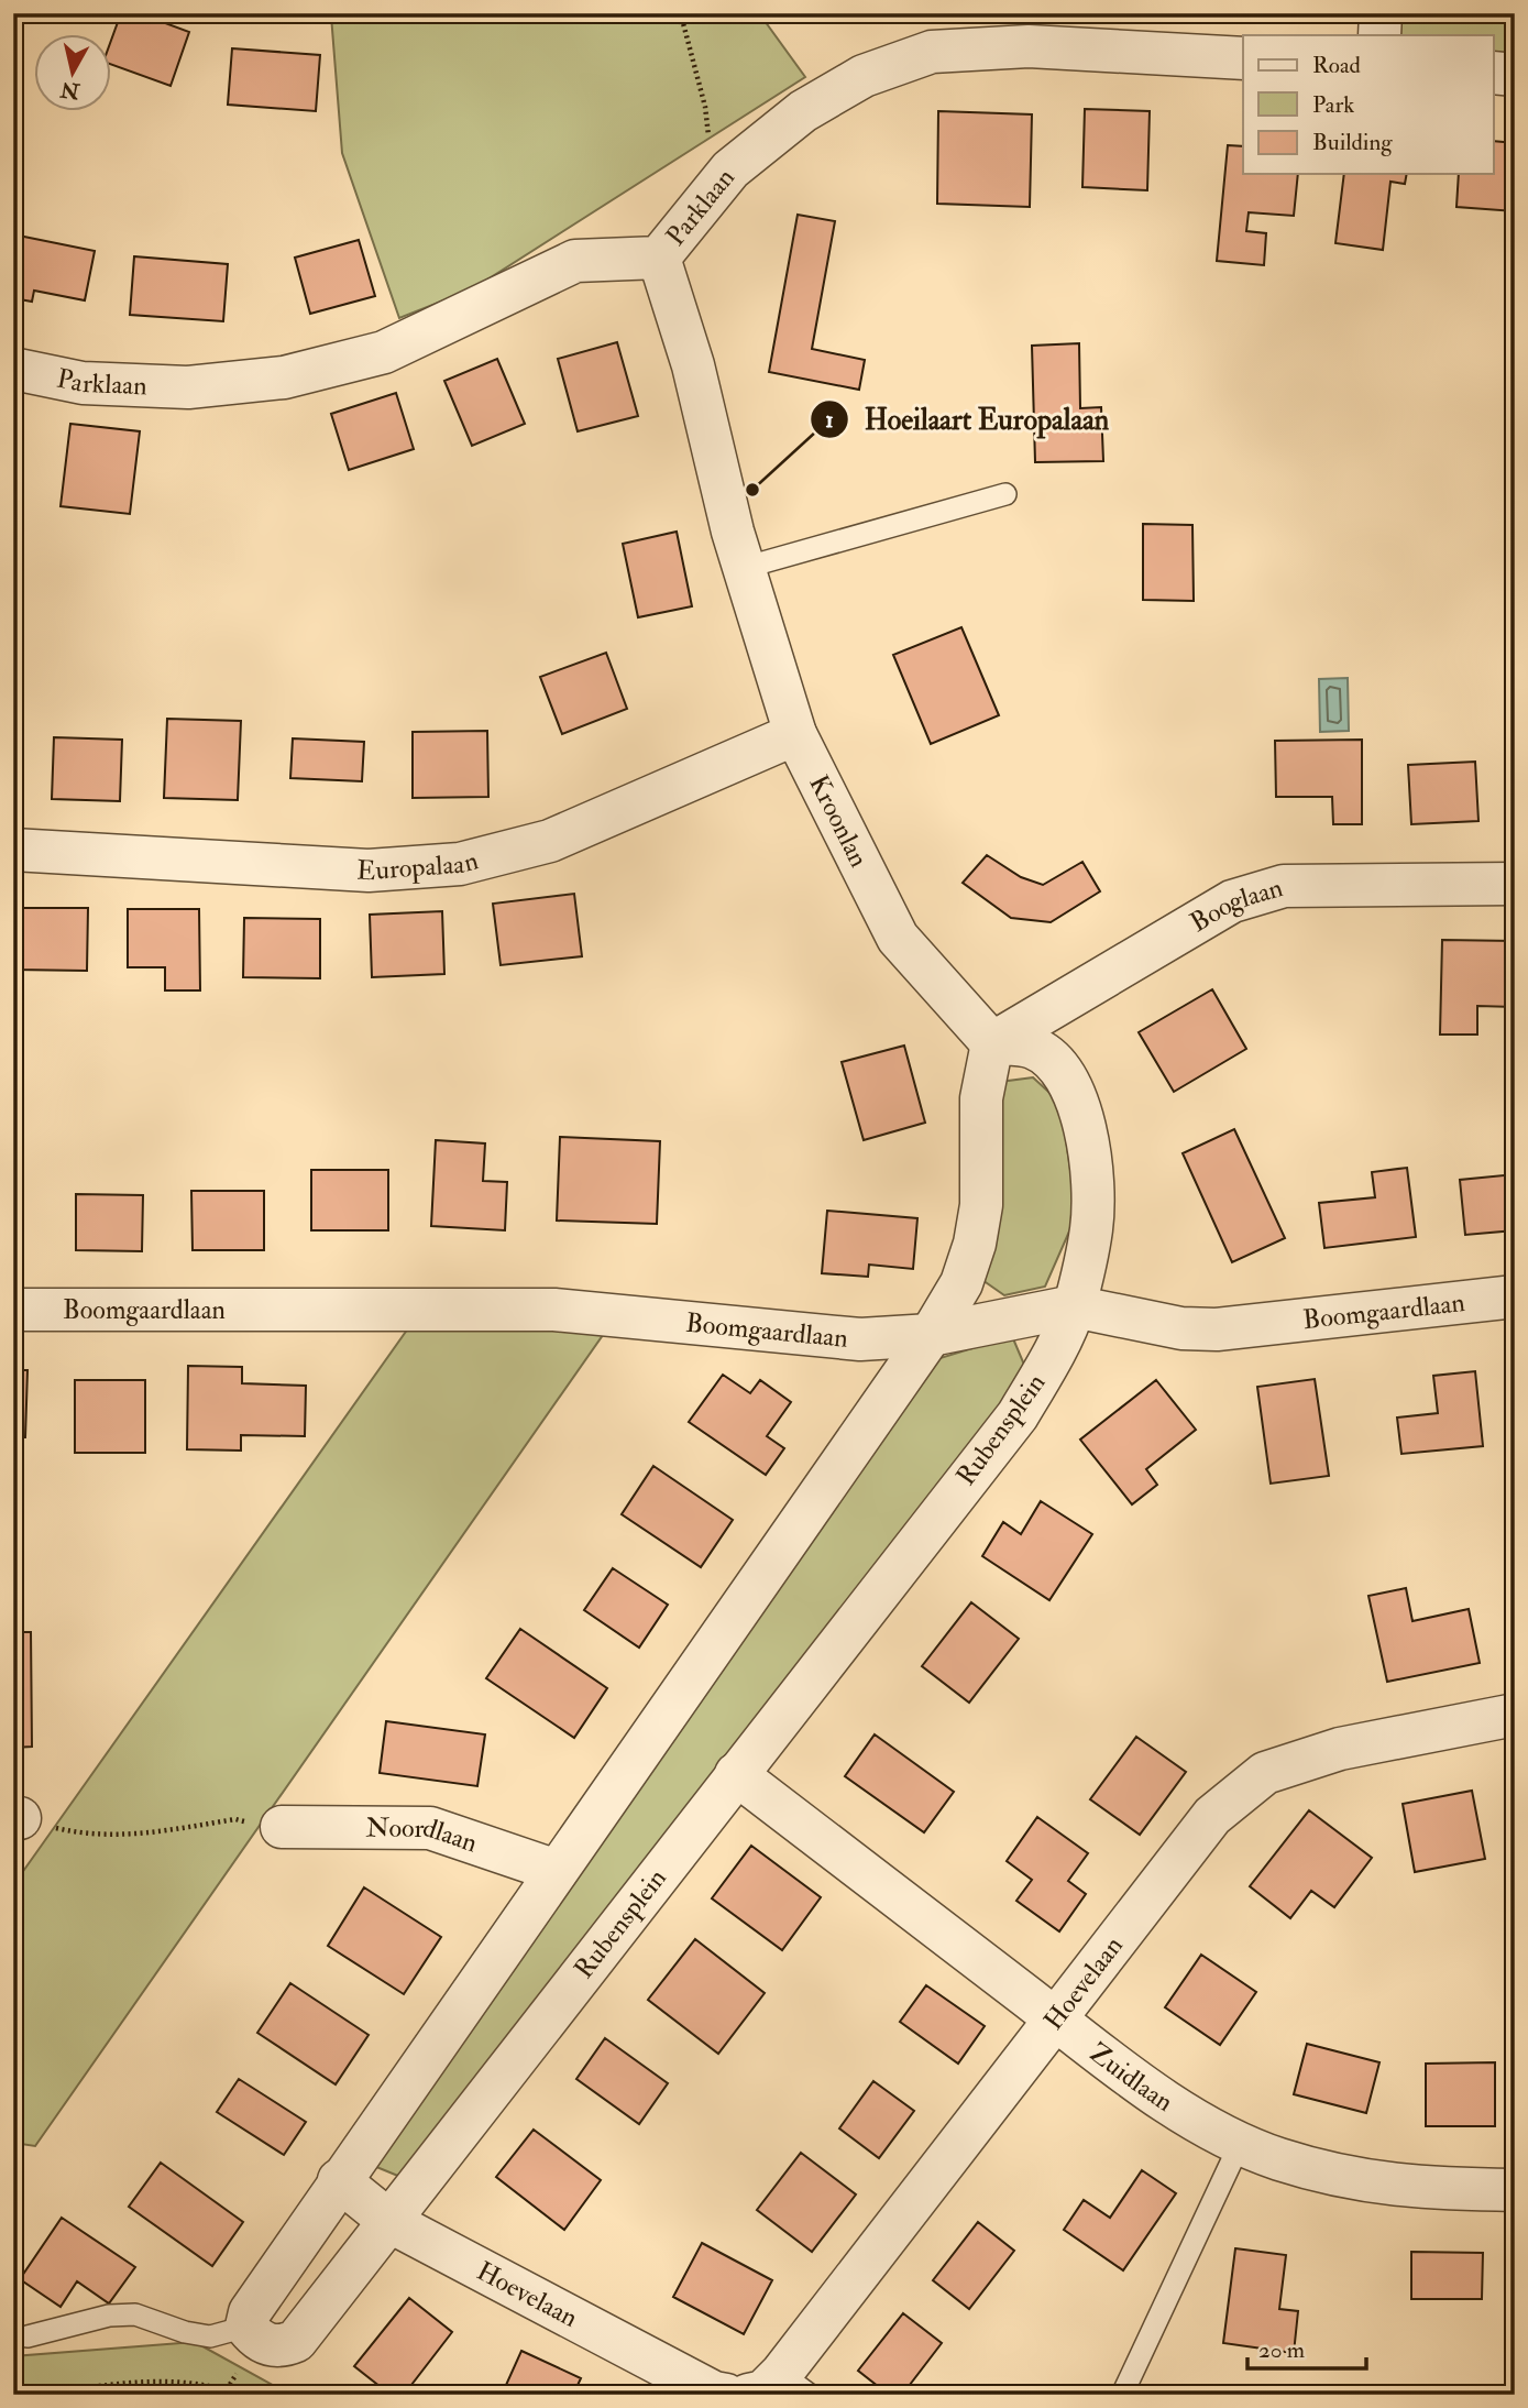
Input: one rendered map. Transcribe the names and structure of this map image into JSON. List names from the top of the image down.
{
  "streets": {
    "street": [
      "Parklaan",
      "Kroonlan",
      "Europalaan",
      "Booglaan",
      "Boomgaardlaan",
      "Rubensplein",
      "Noordlaan",
      "Hoevelaan",
      "Zuidlaan"
    ]
  },
  "crossings": [
    ["Parklaan", "Kroonlan"],
    ["Kroonlan", "Europalaan"],
    ["Kroonlan", "Booglaan"],
    ["Kroonlan", "Rubensplein"],
    ["Booglaan", "Rubensplein"],
    ["Boomgaardlaan", "Rubensplein"],
    ["Rubensplein", "Hoevelaan"],
    ["Rubensplein", "Zuidlaan"],
    ["Hoevelaan", "Zuidlaan"]
  ],
  "places": ["Hoeilaart Europalaan"],
  "legend": ["Road", "Park", "Building"],
  "scale_bar": "20 m",
  "north": "bottom"
}
